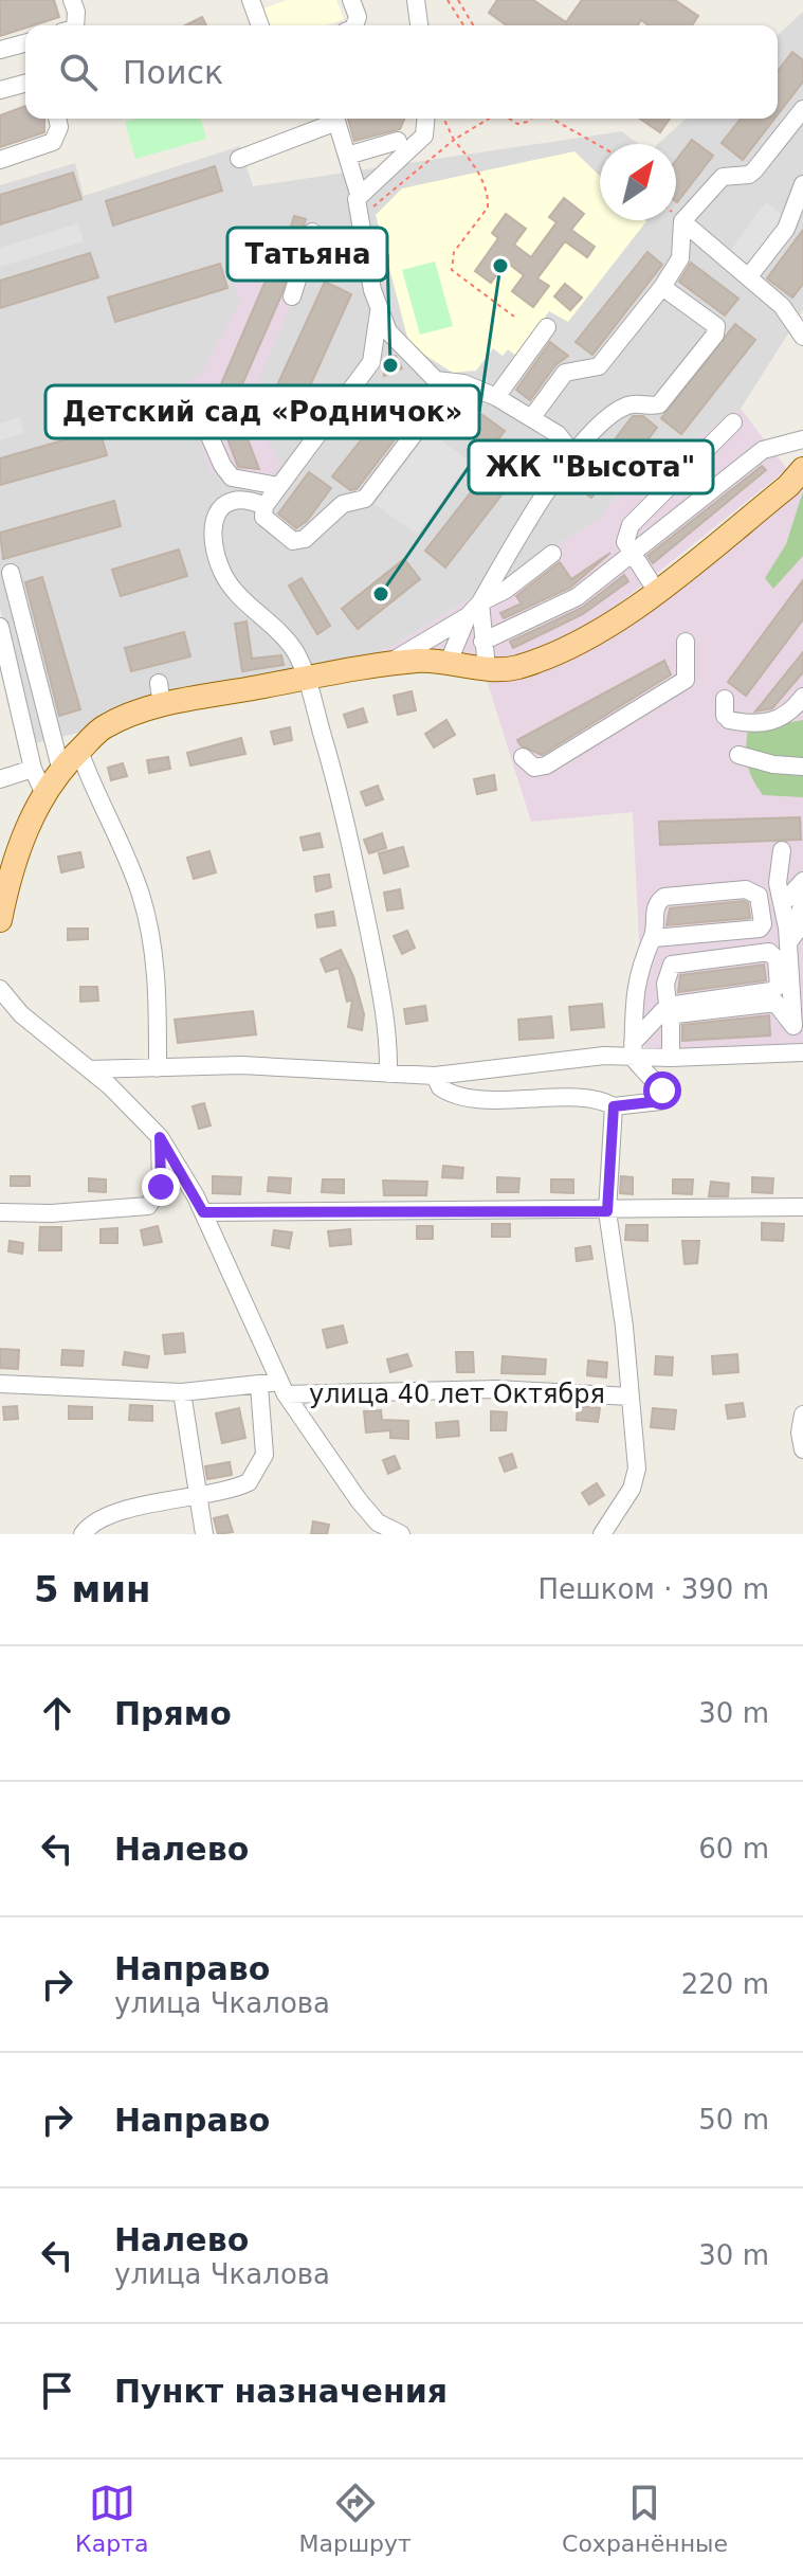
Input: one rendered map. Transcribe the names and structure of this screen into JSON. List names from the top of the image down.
{
  "streets": {
    "street": ["улица 40 лет Октября"]
  },
  "places": ["Детский сад «Родничок»", "Татьяна", "ЖК \"Высота\""],
  "north": "top right",
  "page": {
    "search": "Поиск",
    "heading": ["5 мин", "Пешком · 390 m"],
    "list": [
      ["Прямо", "30 m"],
      ["Налево", "60 m"],
      ["Направо", "улица Чкалова", "220 m"],
      ["Направо", "50 m"],
      ["Налево", "улица Чкалова", "30 m"],
      "Пункт назначения"
    ],
    "nav": ["Карта", "Маршрут", "Сохранённые"]
  }
}
